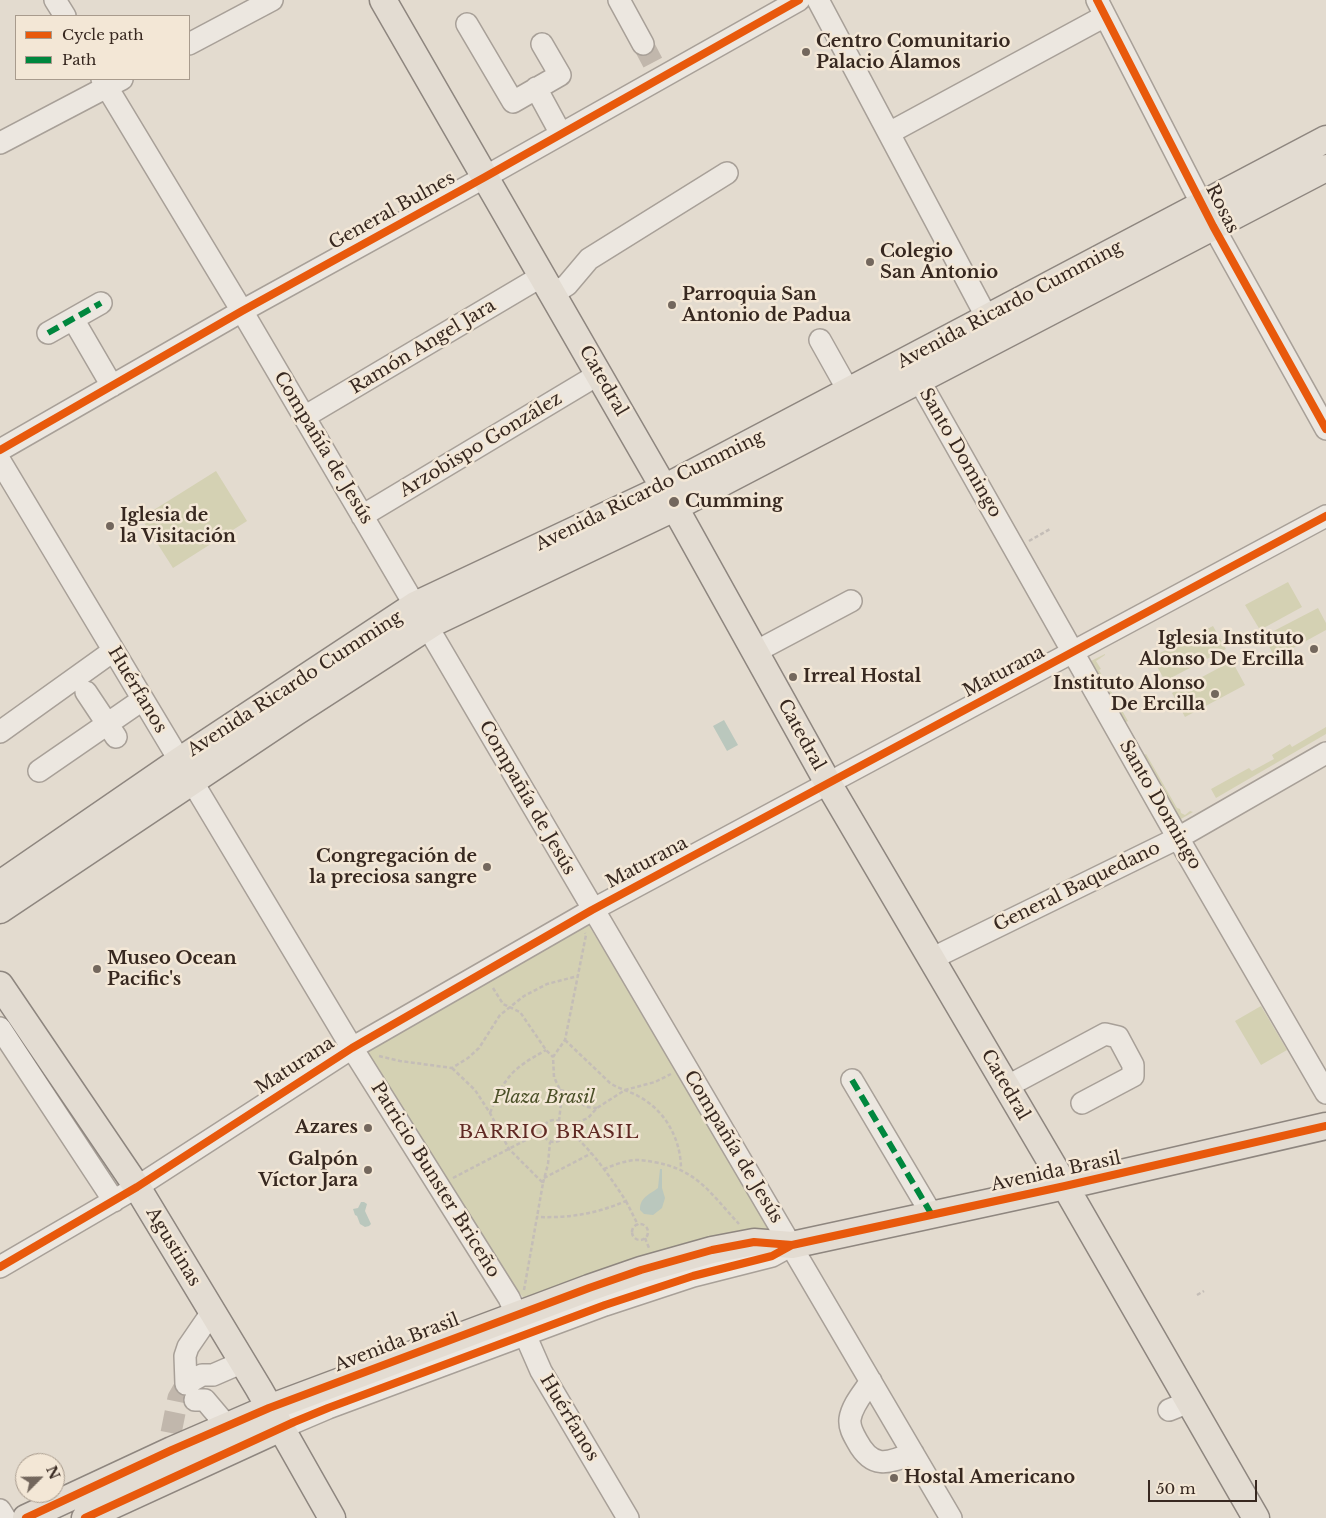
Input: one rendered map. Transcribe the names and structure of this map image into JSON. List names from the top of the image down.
{
  "streets": {
    "main road": [
      "Avenida Ricardo Cumming",
      "Catedral",
      "Avenida Brasil",
      "Agustinas"
    ],
    "street": [
      "Rosas",
      "General Bulnes",
      "Ramón Angel Jara",
      "Arzobispo González",
      "Compañía de Jesús",
      "Santo Domingo",
      "Maturana",
      "Huérfanos",
      "General Baquedano",
      "Patricio Bunster Briceño"
    ]
  },
  "crossings": [
    ["Rosas", "Avenida Ricardo Cumming"],
    ["General Bulnes", "Catedral"],
    ["General Bulnes", "Compañía de Jesús"],
    ["Avenida Ricardo Cumming", "Catedral"],
    ["Avenida Ricardo Cumming", "Compañía de Jesús"],
    ["Avenida Ricardo Cumming", "Santo Domingo"],
    ["Avenida Ricardo Cumming", "Huérfanos"],
    ["Ramón Angel Jara", "Catedral"],
    ["Ramón Angel Jara", "Compañía de Jesús"],
    ["Catedral", "Arzobispo González"],
    ["Catedral", "Maturana"],
    ["Catedral", "General Baquedano"],
    ["Catedral", "Avenida Brasil"],
    ["Arzobispo González", "Compañía de Jesús"],
    ["Compañía de Jesús", "Maturana"],
    ["Compañía de Jesús", "Avenida Brasil"],
    ["Santo Domingo", "Maturana"],
    ["Santo Domingo", "General Baquedano"],
    ["Maturana", "Huérfanos"],
    ["Maturana", "Patricio Bunster Briceño"],
    ["Maturana", "Agustinas"],
    ["Huérfanos", "Avenida Brasil"],
    ["Huérfanos", "Patricio Bunster Briceño"],
    ["Avenida Brasil", "Patricio Bunster Briceño"],
    ["Avenida Brasil", "Agustinas"]
  ],
  "districts": ["BARRIO BRASIL"],
  "parks": ["Plaza Brasil"],
  "places": [
    "Centro Comunitario Palacio Álamos",
    "Colegio San Antonio",
    "Parroquia San Antonio de Padua",
    "Cumming",
    "Iglesia de la Visitación",
    "Iglesia Instituto Alonso De Ercilla",
    "Irreal Hostal",
    "Instituto Alonso De Ercilla",
    "Congregación de la preciosa sangre",
    "Museo Ocean Pacific's",
    "Azares",
    "Galpón Víctor Jara",
    "Hostal Americano"
  ],
  "legend": ["Cycle path", "Path"],
  "scale_bar": "50 m",
  "north": "top right"
}
